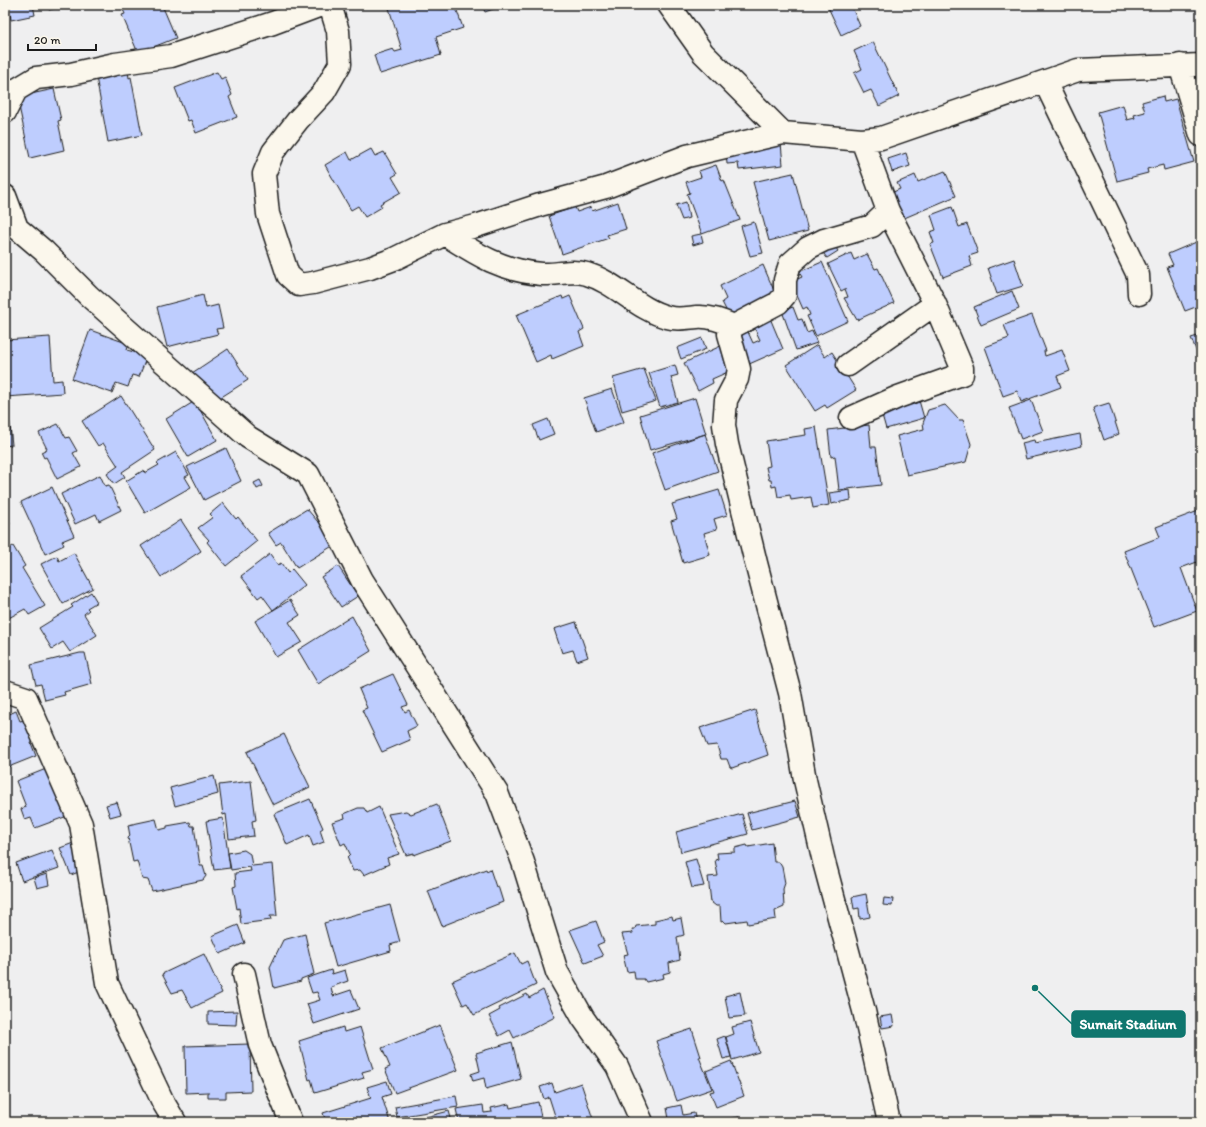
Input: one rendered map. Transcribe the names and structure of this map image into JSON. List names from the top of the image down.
{
  "places": ["Sumait Stadium"],
  "scale_bar": "20 m"
}
